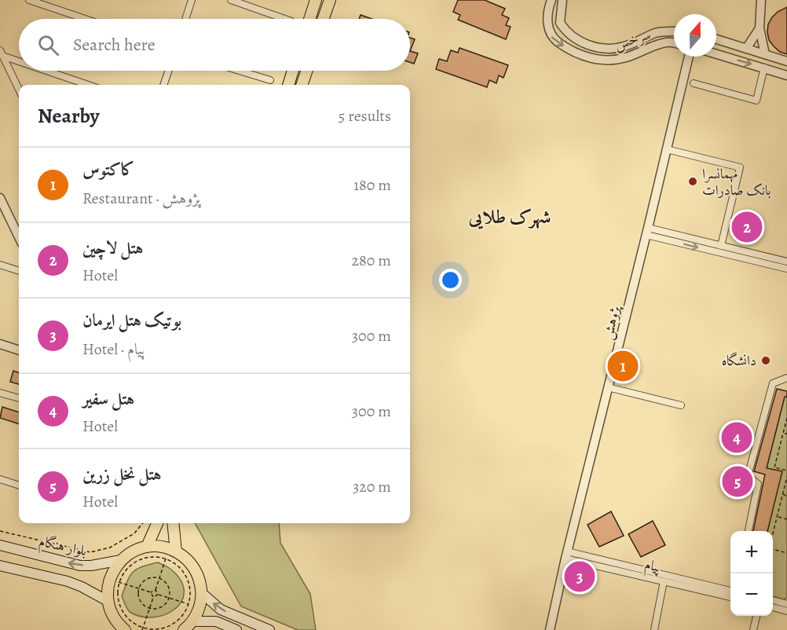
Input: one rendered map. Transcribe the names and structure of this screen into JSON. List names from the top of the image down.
{
  "streets": {
    "main road": ["بلوار هنگام"],
    "street": ["سرخس", "پژوهش", "پیام"]
  },
  "crossings": [
    ["پژوهش", "پیام"]
  ],
  "districts": ["شهرک طلایی"],
  "places": ["مهمانسرا بانک صادرات", "دانشگاه"],
  "north": "top",
  "page": {
    "search": "Search here",
    "heading": ["Nearby", "5 results"],
    "list": [
      {
        "mark": "1",
        "name": "کاکتوس",
        "note": "Restaurant · پژوهش",
        "value": "180 m"
      },
      {
        "mark": "2",
        "name": "هتل لاچین",
        "note": "Hotel",
        "value": "280 m"
      },
      {
        "mark": "3",
        "name": "بوتیک هتل ایرمان",
        "note": "Hotel · پیام",
        "value": "300 m"
      },
      {
        "mark": "4",
        "name": "هتل سفیر",
        "note": "Hotel",
        "value": "300 m"
      },
      {
        "mark": "5",
        "name": "هتل نخل زرین",
        "note": "Hotel",
        "value": "320 m"
      }
    ],
    "pins": [
      "2",
      "1",
      "4",
      "5",
      "3"
    ],
    "map_buttons": ["+", "−"]
  }
}
